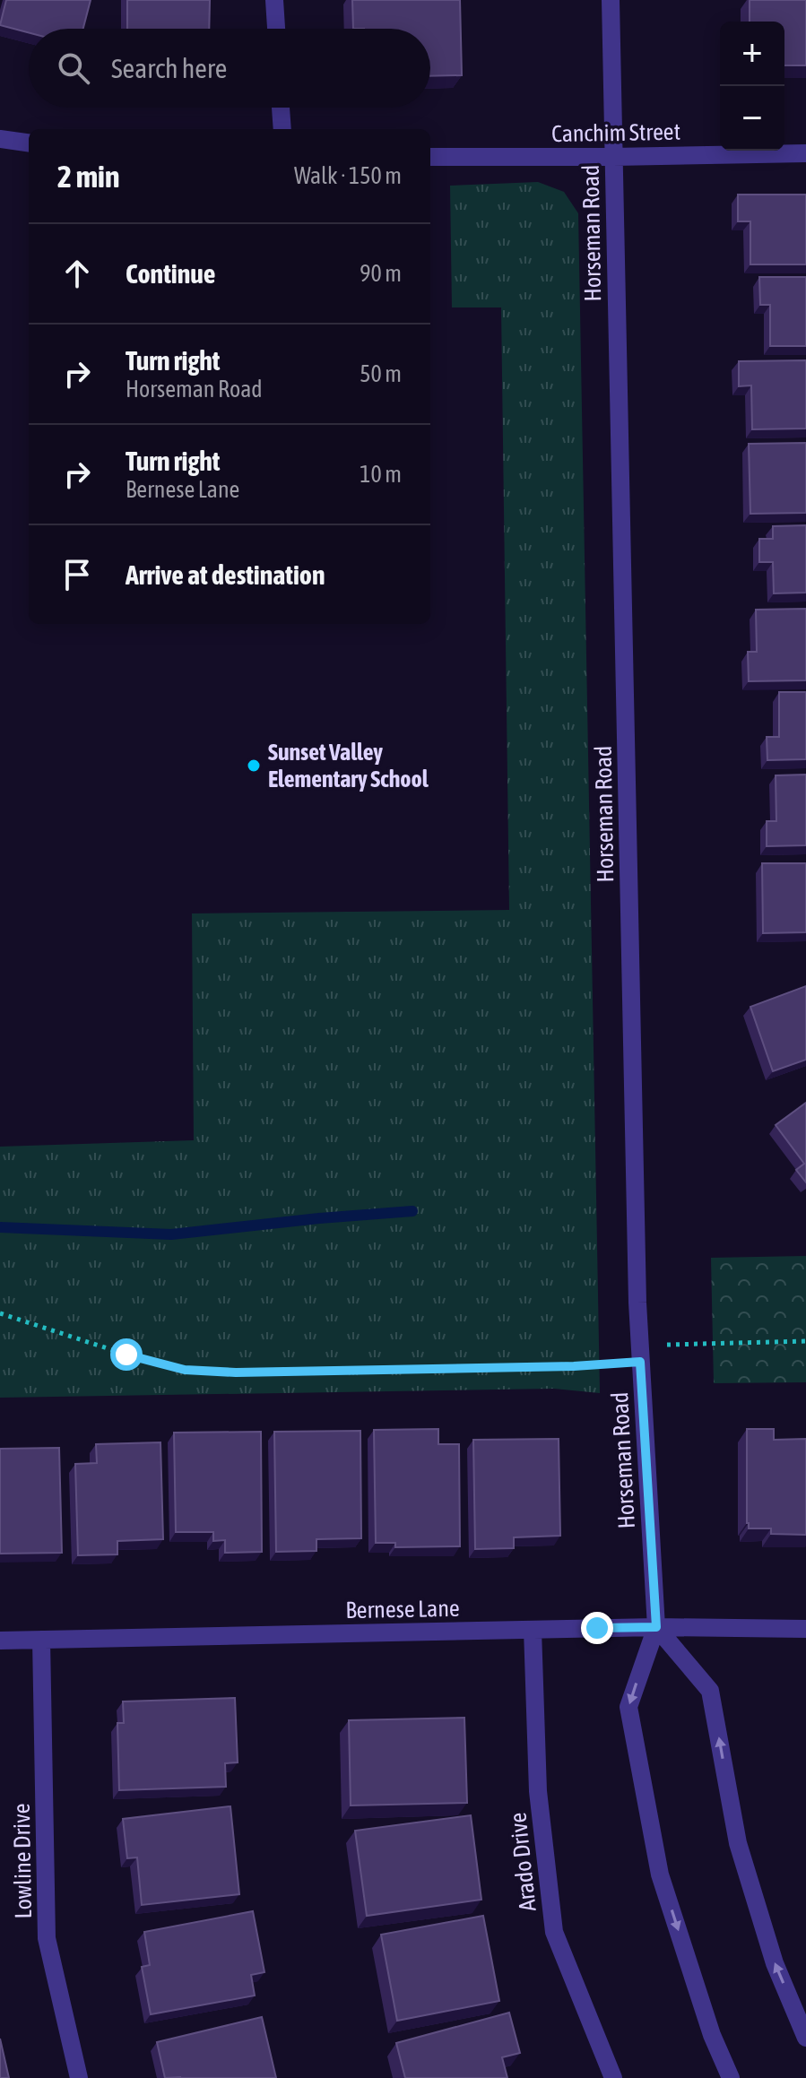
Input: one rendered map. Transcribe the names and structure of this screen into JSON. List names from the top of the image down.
{
  "streets": {
    "street": [
      "Canchim Street",
      "Horseman Road",
      "Bernese Lane",
      "Lowline Drive",
      "Arado Drive"
    ]
  },
  "crossings": [
    ["Canchim Street", "Horseman Road"],
    ["Horseman Road", "Bernese Lane"],
    ["Bernese Lane", "Lowline Drive"],
    ["Bernese Lane", "Arado Drive"]
  ],
  "places": ["Sunset Valley Elementary School"],
  "page": {
    "map_buttons": ["+", "−"],
    "search": "Search here",
    "heading": ["2 min", "Walk · 150 m"],
    "list": [
      ["Continue", "90 m"],
      ["Turn right", "Horseman Road", "50 m"],
      ["Turn right", "Bernese Lane", "10 m"],
      "Arrive at destination"
    ]
  }
}
